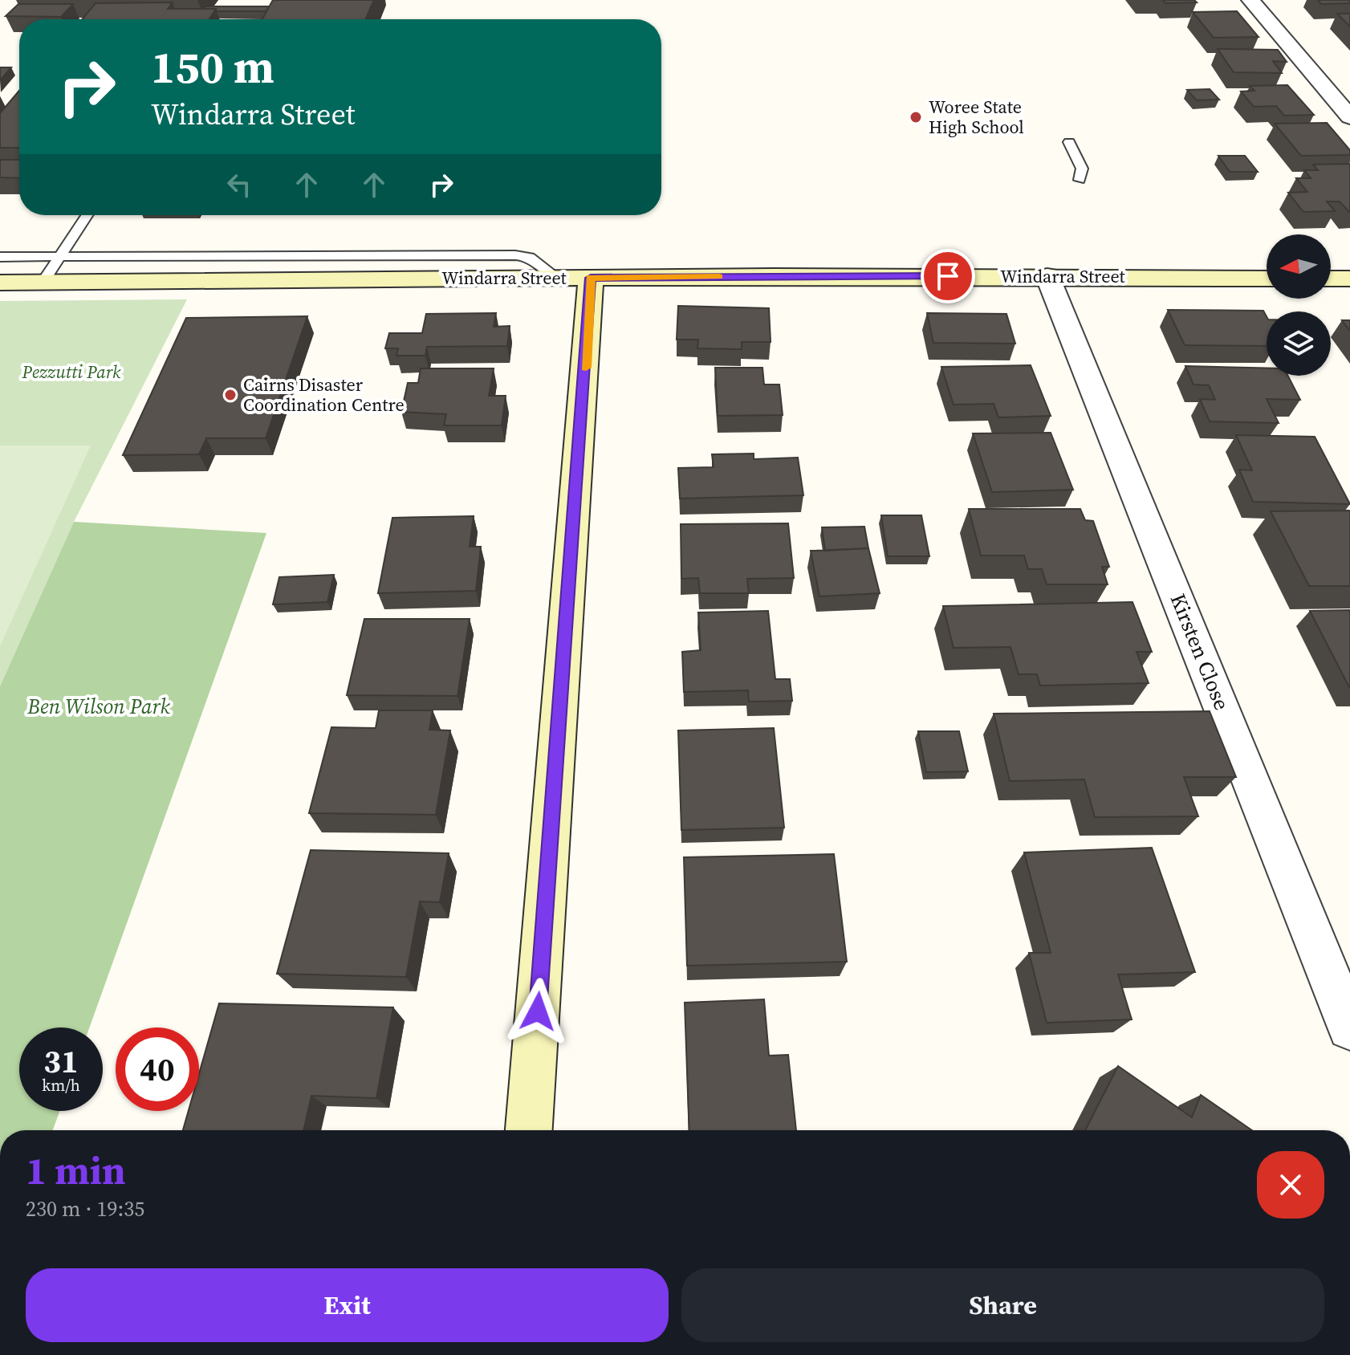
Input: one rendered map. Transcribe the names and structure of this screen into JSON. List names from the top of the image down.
{
  "streets": {
    "street": ["Windarra Street", "Kirsten Close"]
  },
  "crossings": [
    ["Windarra Street", "Kirsten Close"]
  ],
  "parks": ["Pezzutti Park", "Ben Wilson Park"],
  "places": ["Woree State High School", "Cairns Disaster Coordination Centre"],
  "north": "left",
  "page": {
    "turn": ["150 m", "Windarra Street"],
    "speed": "31 km/h",
    "limit": "40",
    "heading": ["1 min", "230 m · 19:35"],
    "buttons": ["Exit", "Share"]
  }
}
